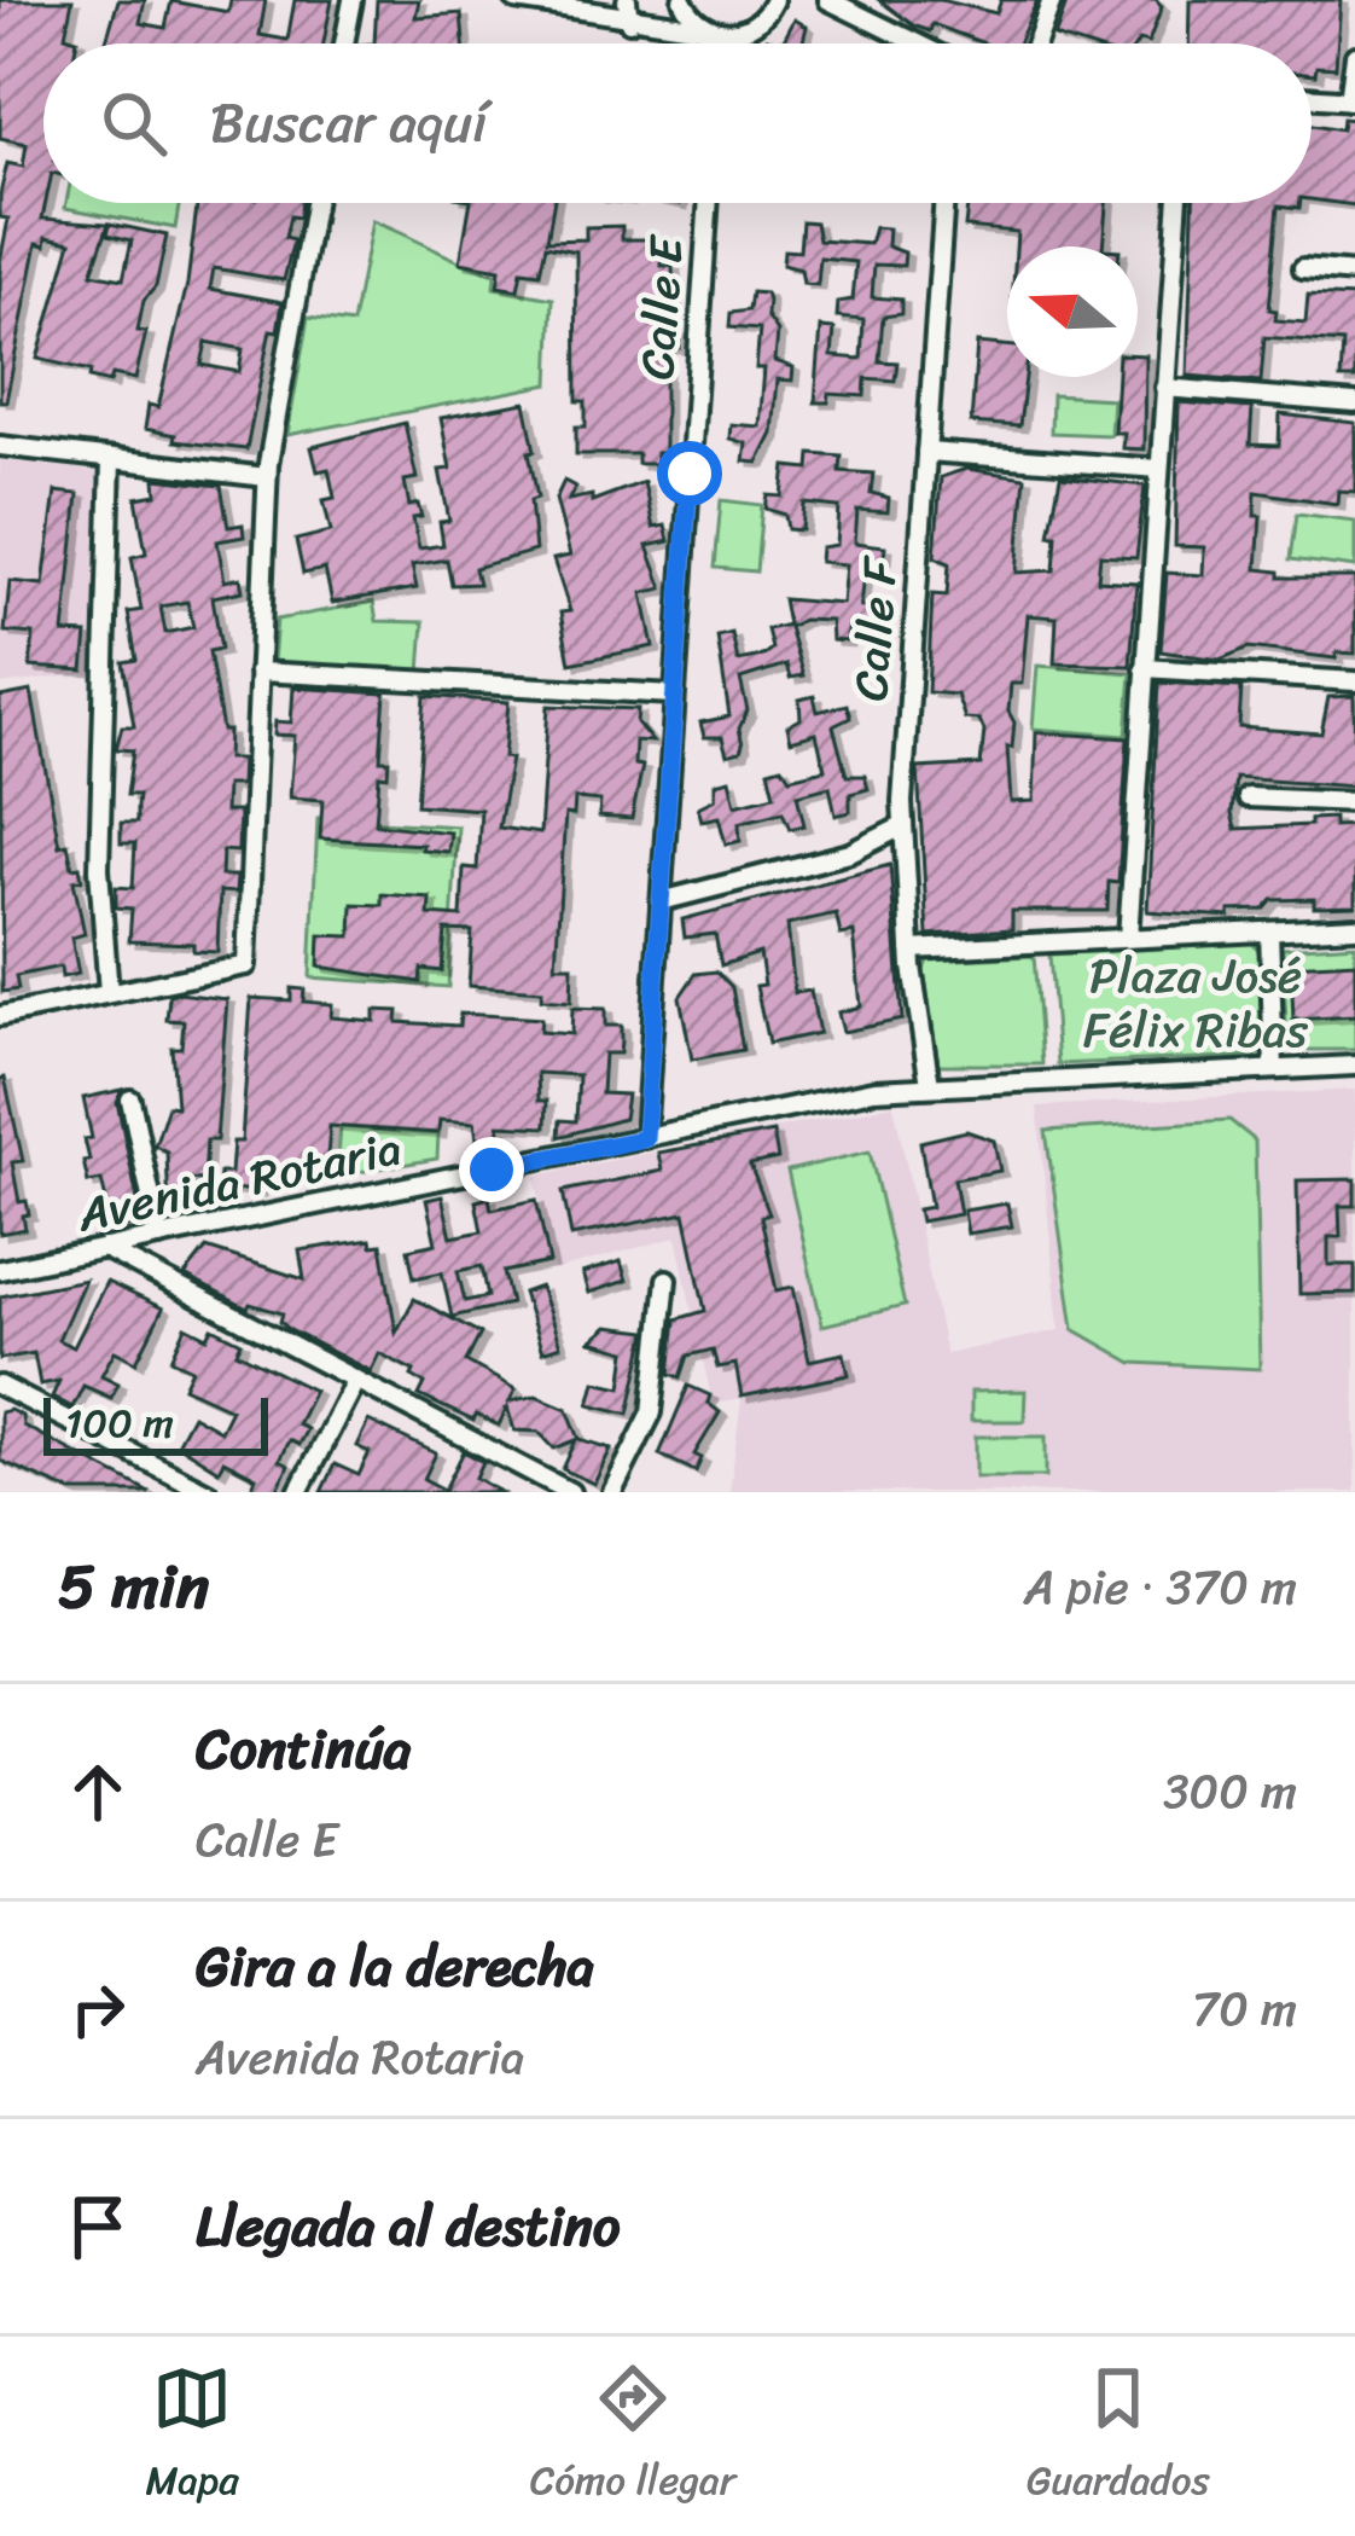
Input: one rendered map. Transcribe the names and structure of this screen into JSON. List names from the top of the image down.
{
  "streets": {
    "street": ["Calle E", "Calle F", "Avenida Rotaria"]
  },
  "crossings": [
    ["Calle E", "Avenida Rotaria"],
    ["Calle F", "Avenida Rotaria"]
  ],
  "parks": ["Plaza José Félix Ribas"],
  "scale_bar": "100 m",
  "north": "left",
  "page": {
    "search": "Buscar aquí",
    "scale": "100 m",
    "heading": ["5 min", "A pie · 370 m"],
    "list": [
      ["Continúa", "Calle E", "300 m"],
      ["Gira a la derecha", "Avenida Rotaria", "70 m"],
      "Llegada al destino"
    ],
    "nav": ["Mapa", "Cómo llegar", "Guardados"]
  }
}
